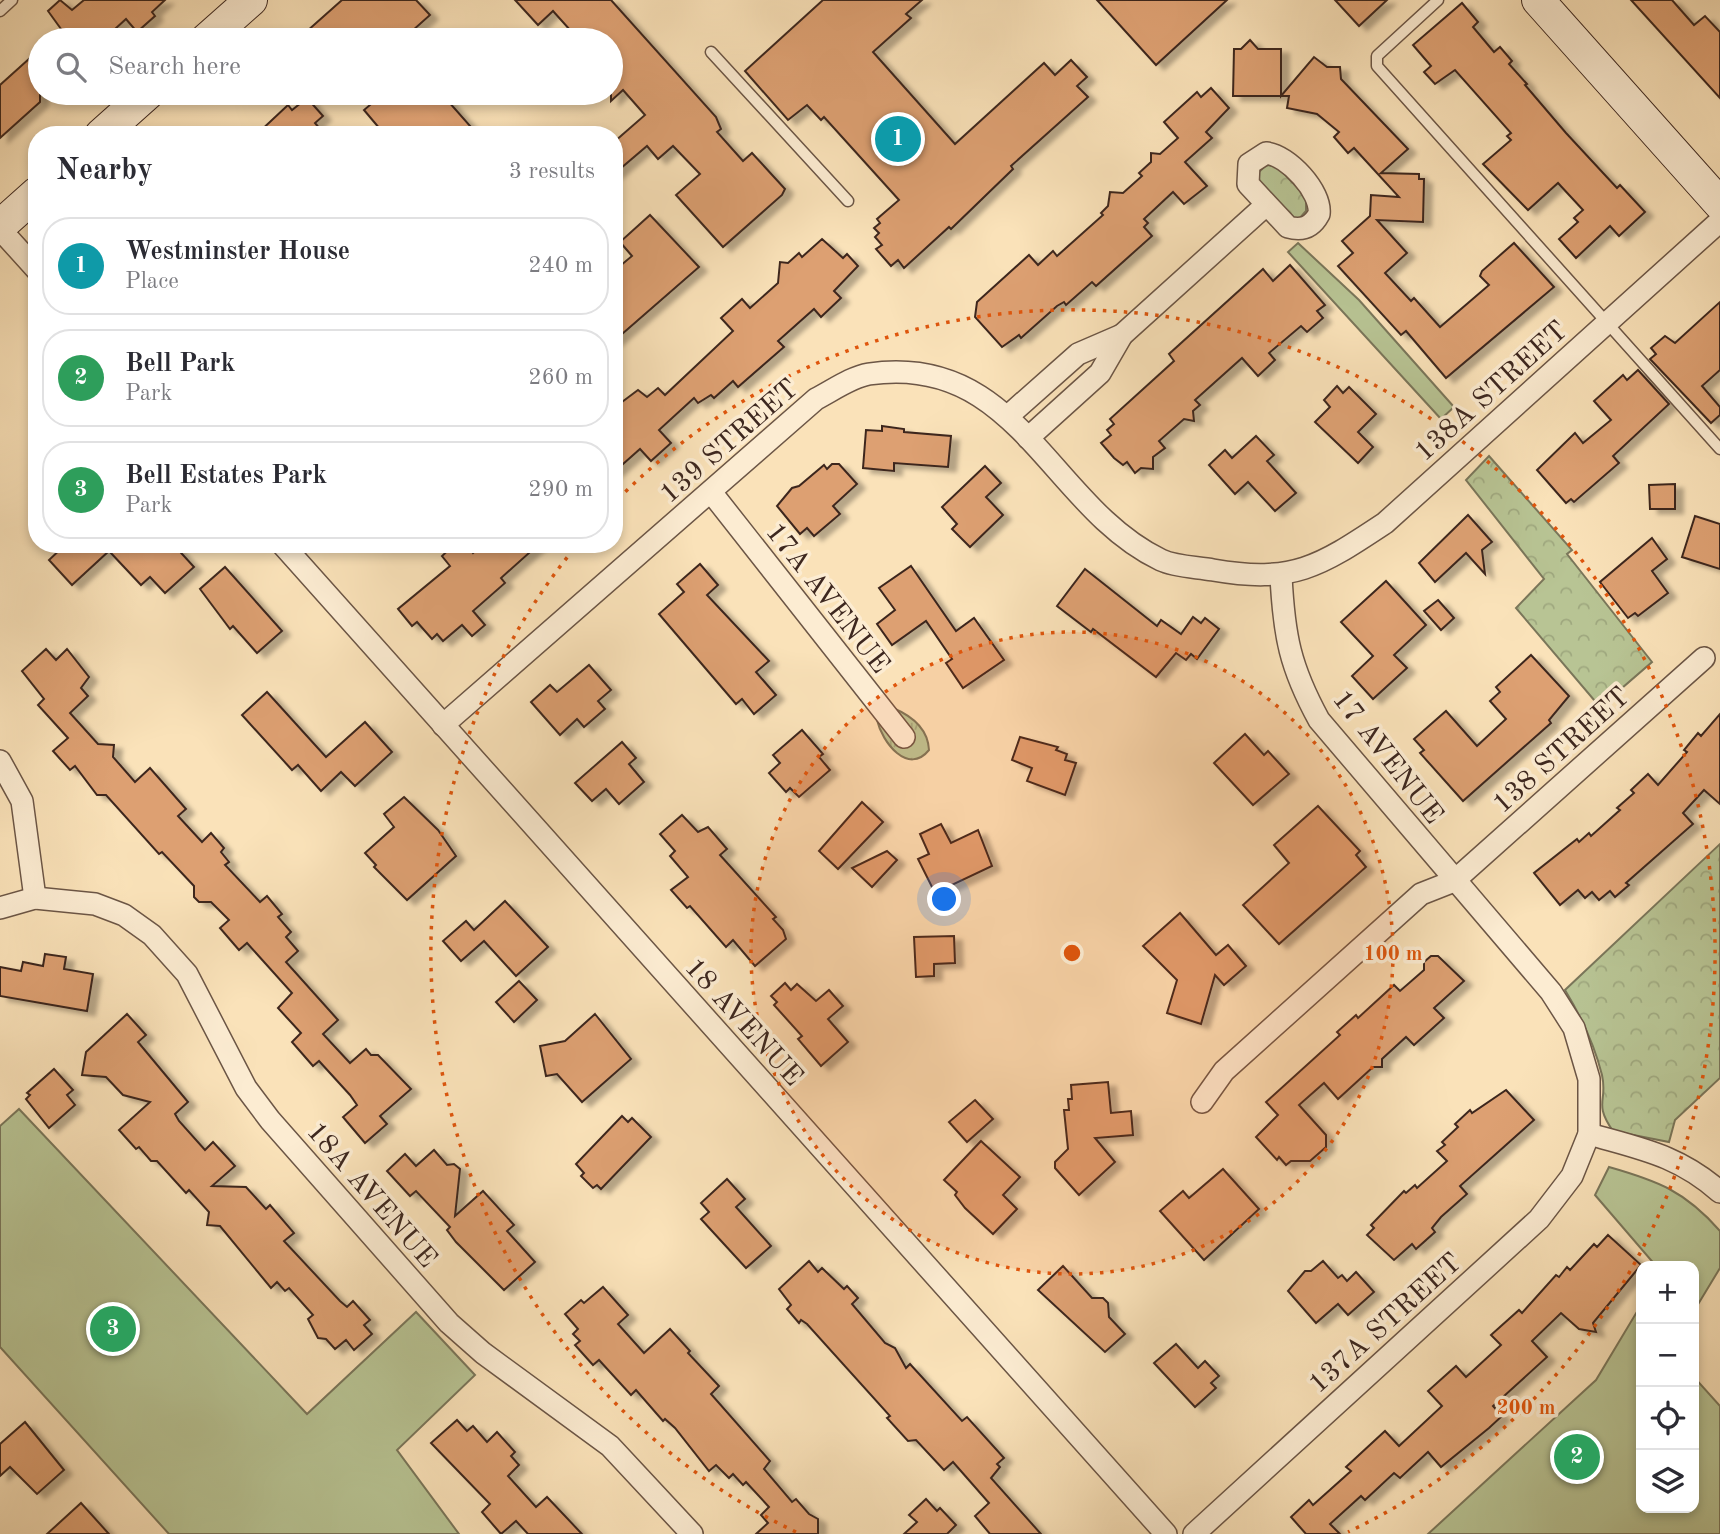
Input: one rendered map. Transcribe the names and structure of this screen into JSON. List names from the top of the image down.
{
  "streets": {
    "street": [
      "138A STREET",
      "139 STREET",
      "17A AVENUE",
      "138 STREET",
      "17 AVENUE",
      "18 AVENUE",
      "18A AVENUE",
      "137A STREET"
    ]
  },
  "crossings": [
    ["138A STREET", "17 AVENUE"],
    ["139 STREET", "17A AVENUE"],
    ["139 STREET", "18 AVENUE"],
    ["138 STREET", "17 AVENUE"],
    ["17 AVENUE", "137A STREET"]
  ],
  "page": {
    "search": "Search here",
    "pins": ["1", "3", "2"],
    "heading": ["Nearby", "3 results"],
    "list": [
      {
        "mark": "1",
        "name": "Westminster House",
        "note": "Place",
        "value": "240 m"
      },
      {
        "mark": "2",
        "name": "Bell Park",
        "note": "Park",
        "value": "260 m"
      },
      {
        "mark": "3",
        "name": "Bell Estates Park",
        "note": "Park",
        "value": "290 m"
      }
    ],
    "map_buttons": ["+", "−"]
  },
  "rings": ["100 m", "200 m"]
}
